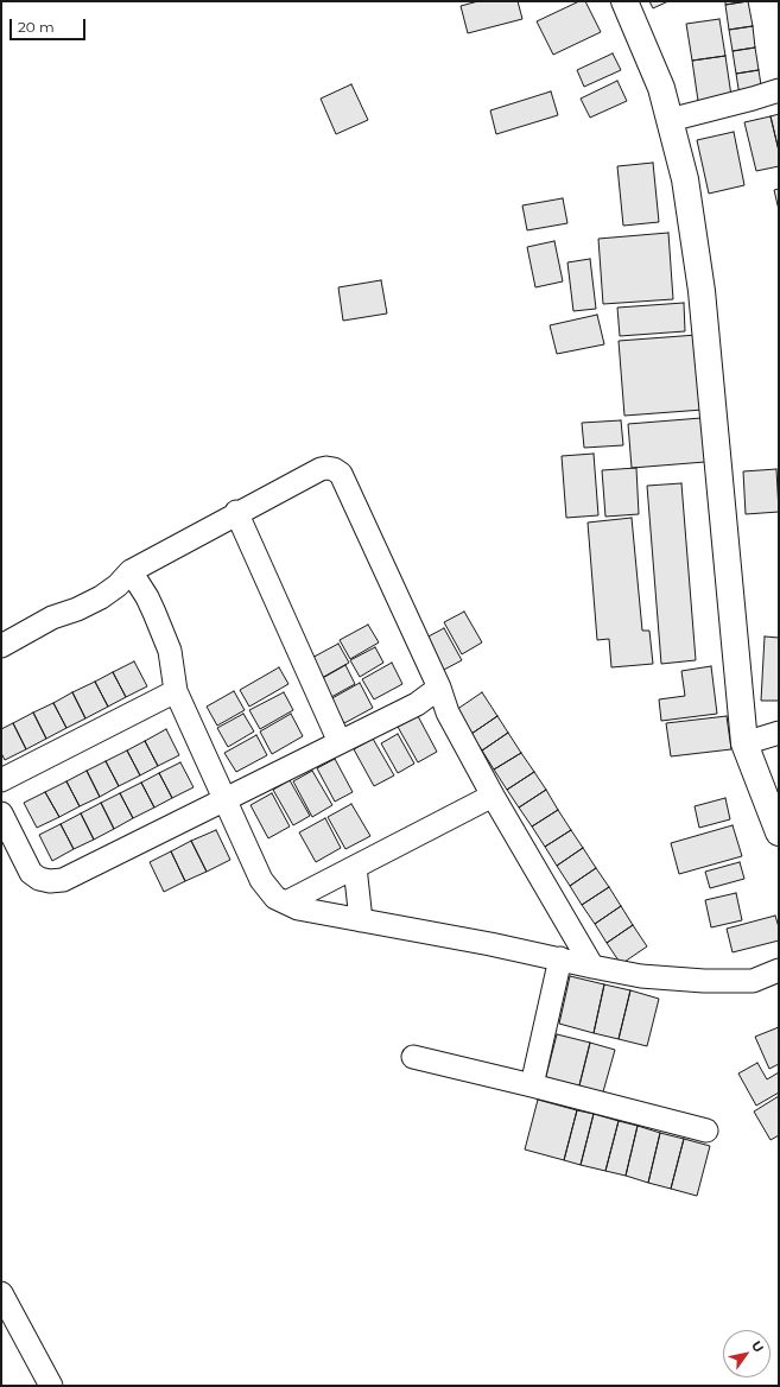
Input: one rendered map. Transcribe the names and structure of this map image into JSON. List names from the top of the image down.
{
  "scale_bar": "20 m",
  "north": "top right"
}
